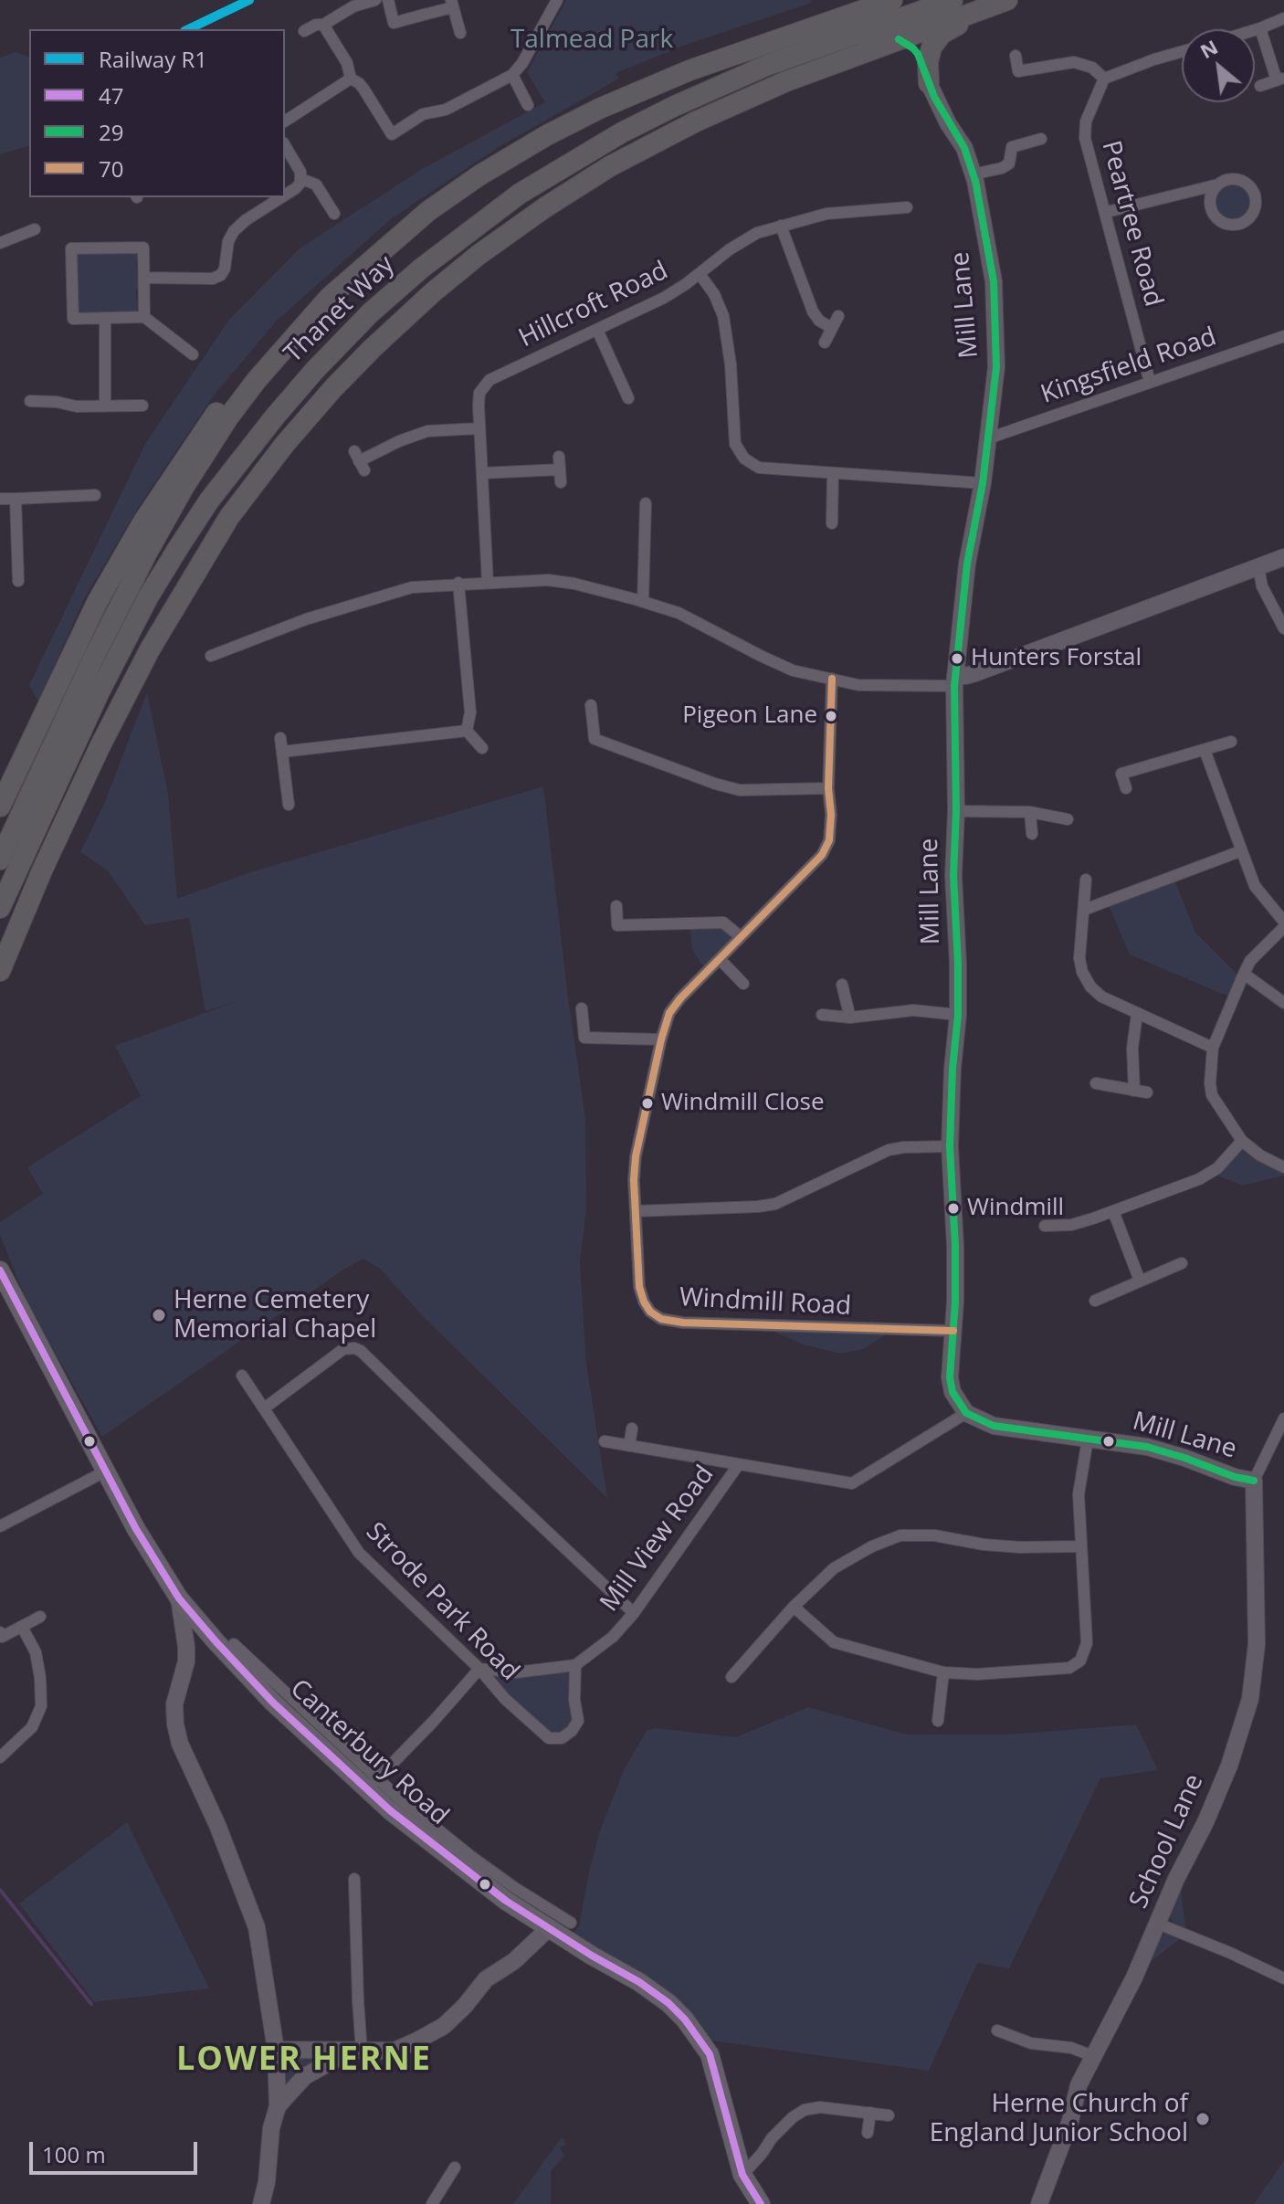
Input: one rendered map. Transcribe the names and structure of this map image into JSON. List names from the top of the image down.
{
  "streets": {
    "highway": ["Thanet Way"],
    "main road": ["Canterbury Road"],
    "street": [
      "Peartree Road",
      "Hillcroft Road",
      "Mill Lane",
      "Kingsfield Road",
      "Windmill Road",
      "Mill View Road",
      "Strode Park Road",
      "School Lane"
    ]
  },
  "crossings": [
    ["Peartree Road", "Kingsfield Road"],
    ["Mill Lane", "Kingsfield Road"],
    ["Mill Lane", "Windmill Road"],
    ["Mill Lane", "Mill View Road"],
    ["Mill Lane", "School Lane"],
    ["Mill View Road", "Strode Park Road"]
  ],
  "districts": ["LOWER HERNE"],
  "parks": ["Talmead Park"],
  "places": [
    "Hunters Forstal",
    "Pigeon Lane",
    "Windmill Close",
    "Windmill",
    "Herne Cemetery Memorial Chapel",
    "Herne Church of England Junior School"
  ],
  "lines": [
    "rail line R1",
    "transit line 29",
    "transit line 70",
    "transit line 47"
  ],
  "legend": [
    "Railway R1",
    "47",
    "29",
    "70"
  ],
  "scale_bar": "100 m",
  "north": "top left"
}
